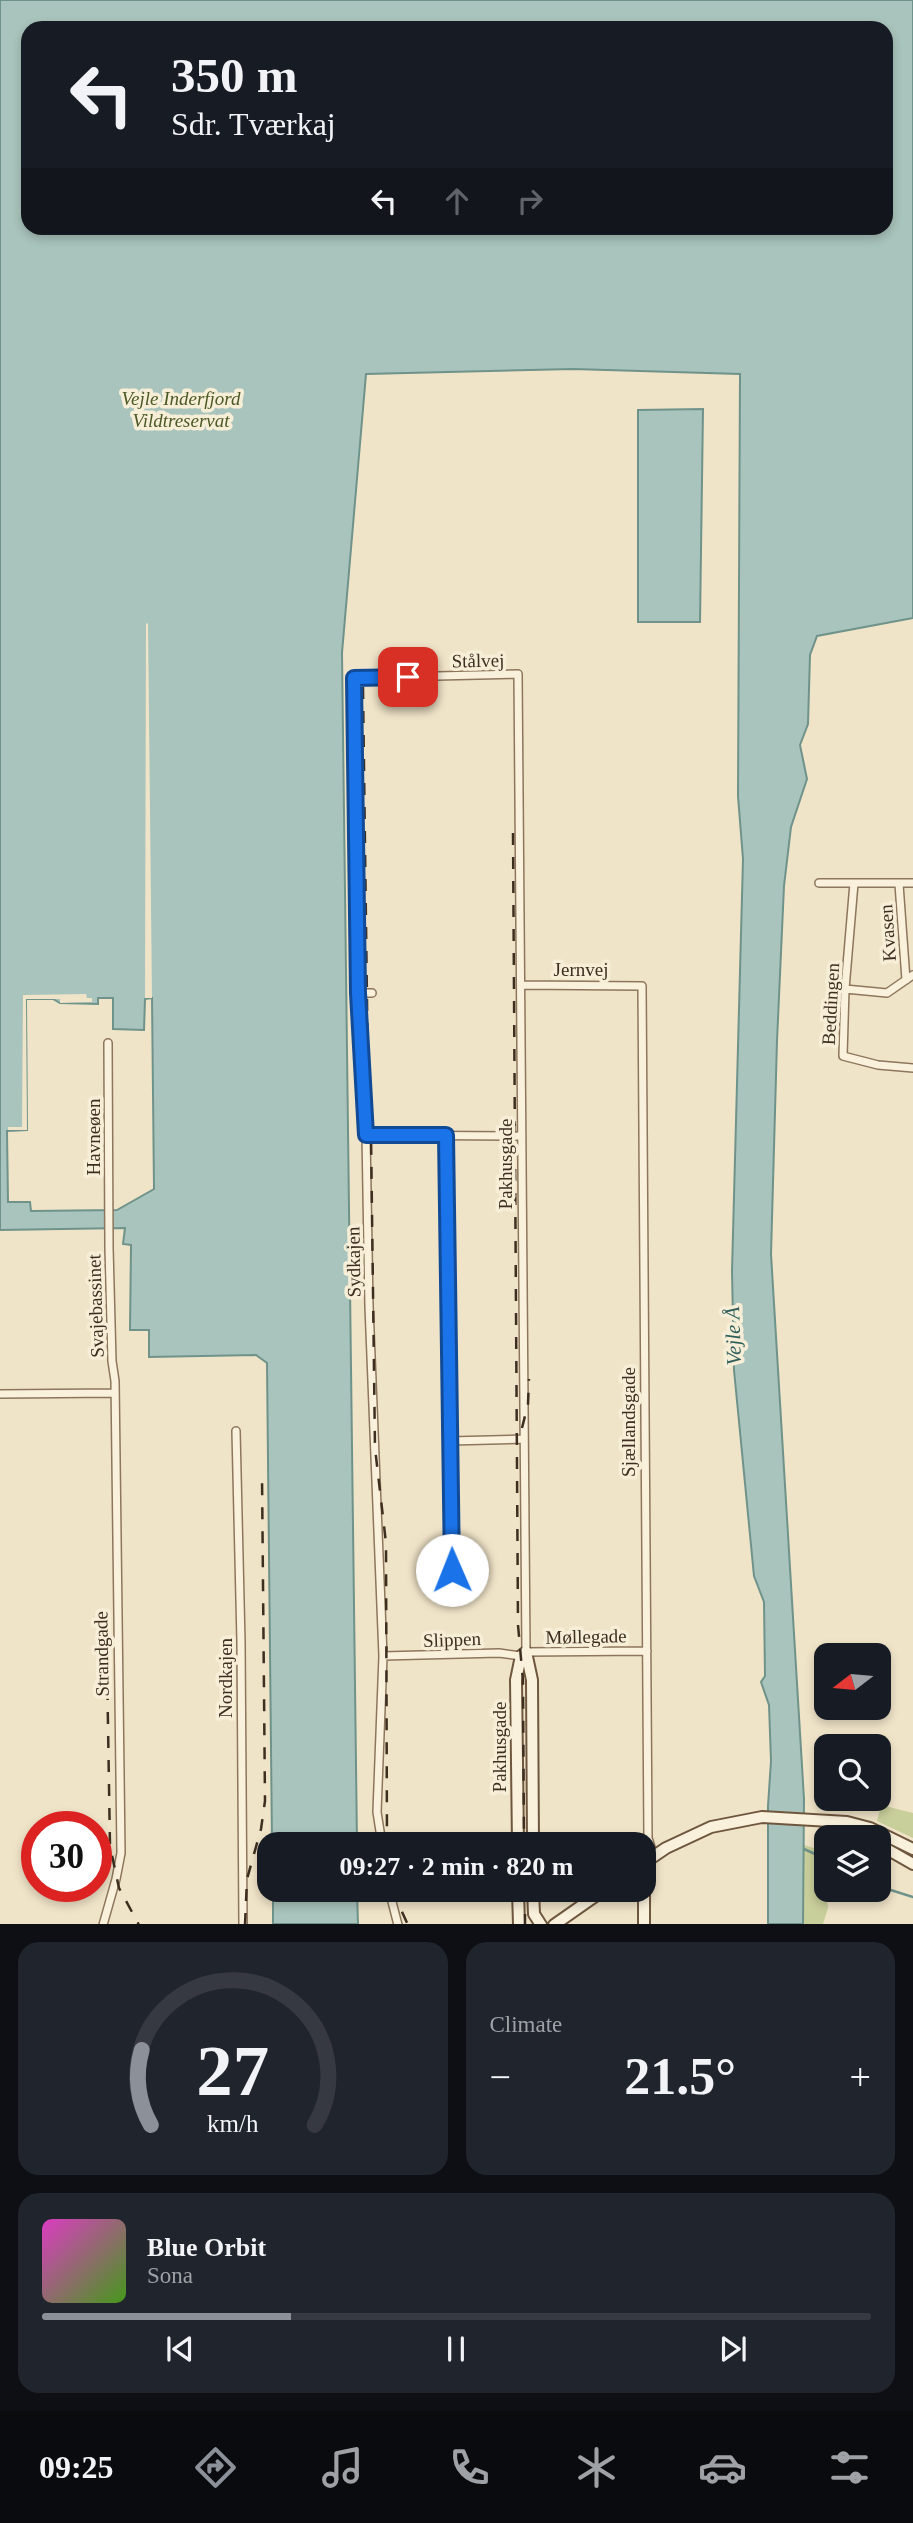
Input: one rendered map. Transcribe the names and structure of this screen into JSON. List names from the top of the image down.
{
  "streets": {
    "street": [
      "Stålvej",
      "Kvasen",
      "Jernvej",
      "Beddingen",
      "Havneøen",
      "Pakhusgade",
      "Sydkajen",
      "Svajebassinet",
      "Sjællandsgade",
      "Møllegade",
      "Slippen",
      "Strandgade",
      "Nordkajen"
    ]
  },
  "crossings": [
    ["Stålvej", "Pakhusgade"],
    ["Stålvej", "Sydkajen"],
    ["Kvasen", "Beddingen"],
    ["Jernvej", "Pakhusgade"],
    ["Jernvej", "Sjællandsgade"],
    ["Havneøen", "Svajebassinet"],
    ["Pakhusgade", "Møllegade"],
    ["Pakhusgade", "Slippen"],
    ["Sydkajen", "Slippen"],
    ["Svajebassinet", "Strandgade"],
    ["Sjællandsgade", "Møllegade"],
    ["Møllegade", "Slippen"]
  ],
  "water": ["Vejle Å"],
  "parks": ["Vejle Inderfjord Vildtreservat"],
  "north": "left",
  "page": {
    "turn": ["350 m", "Sdr. Tværkaj"],
    "limit": "30",
    "trip": "09:27 · 2 min · 820 m",
    "tile": "Climate",
    "heat": ["−", "21.5°", "+"],
    "song": ["Blue Orbit", "Sona"],
    "tabs": "09:25",
    "gauge": ["27", "km/h"]
  }
}
